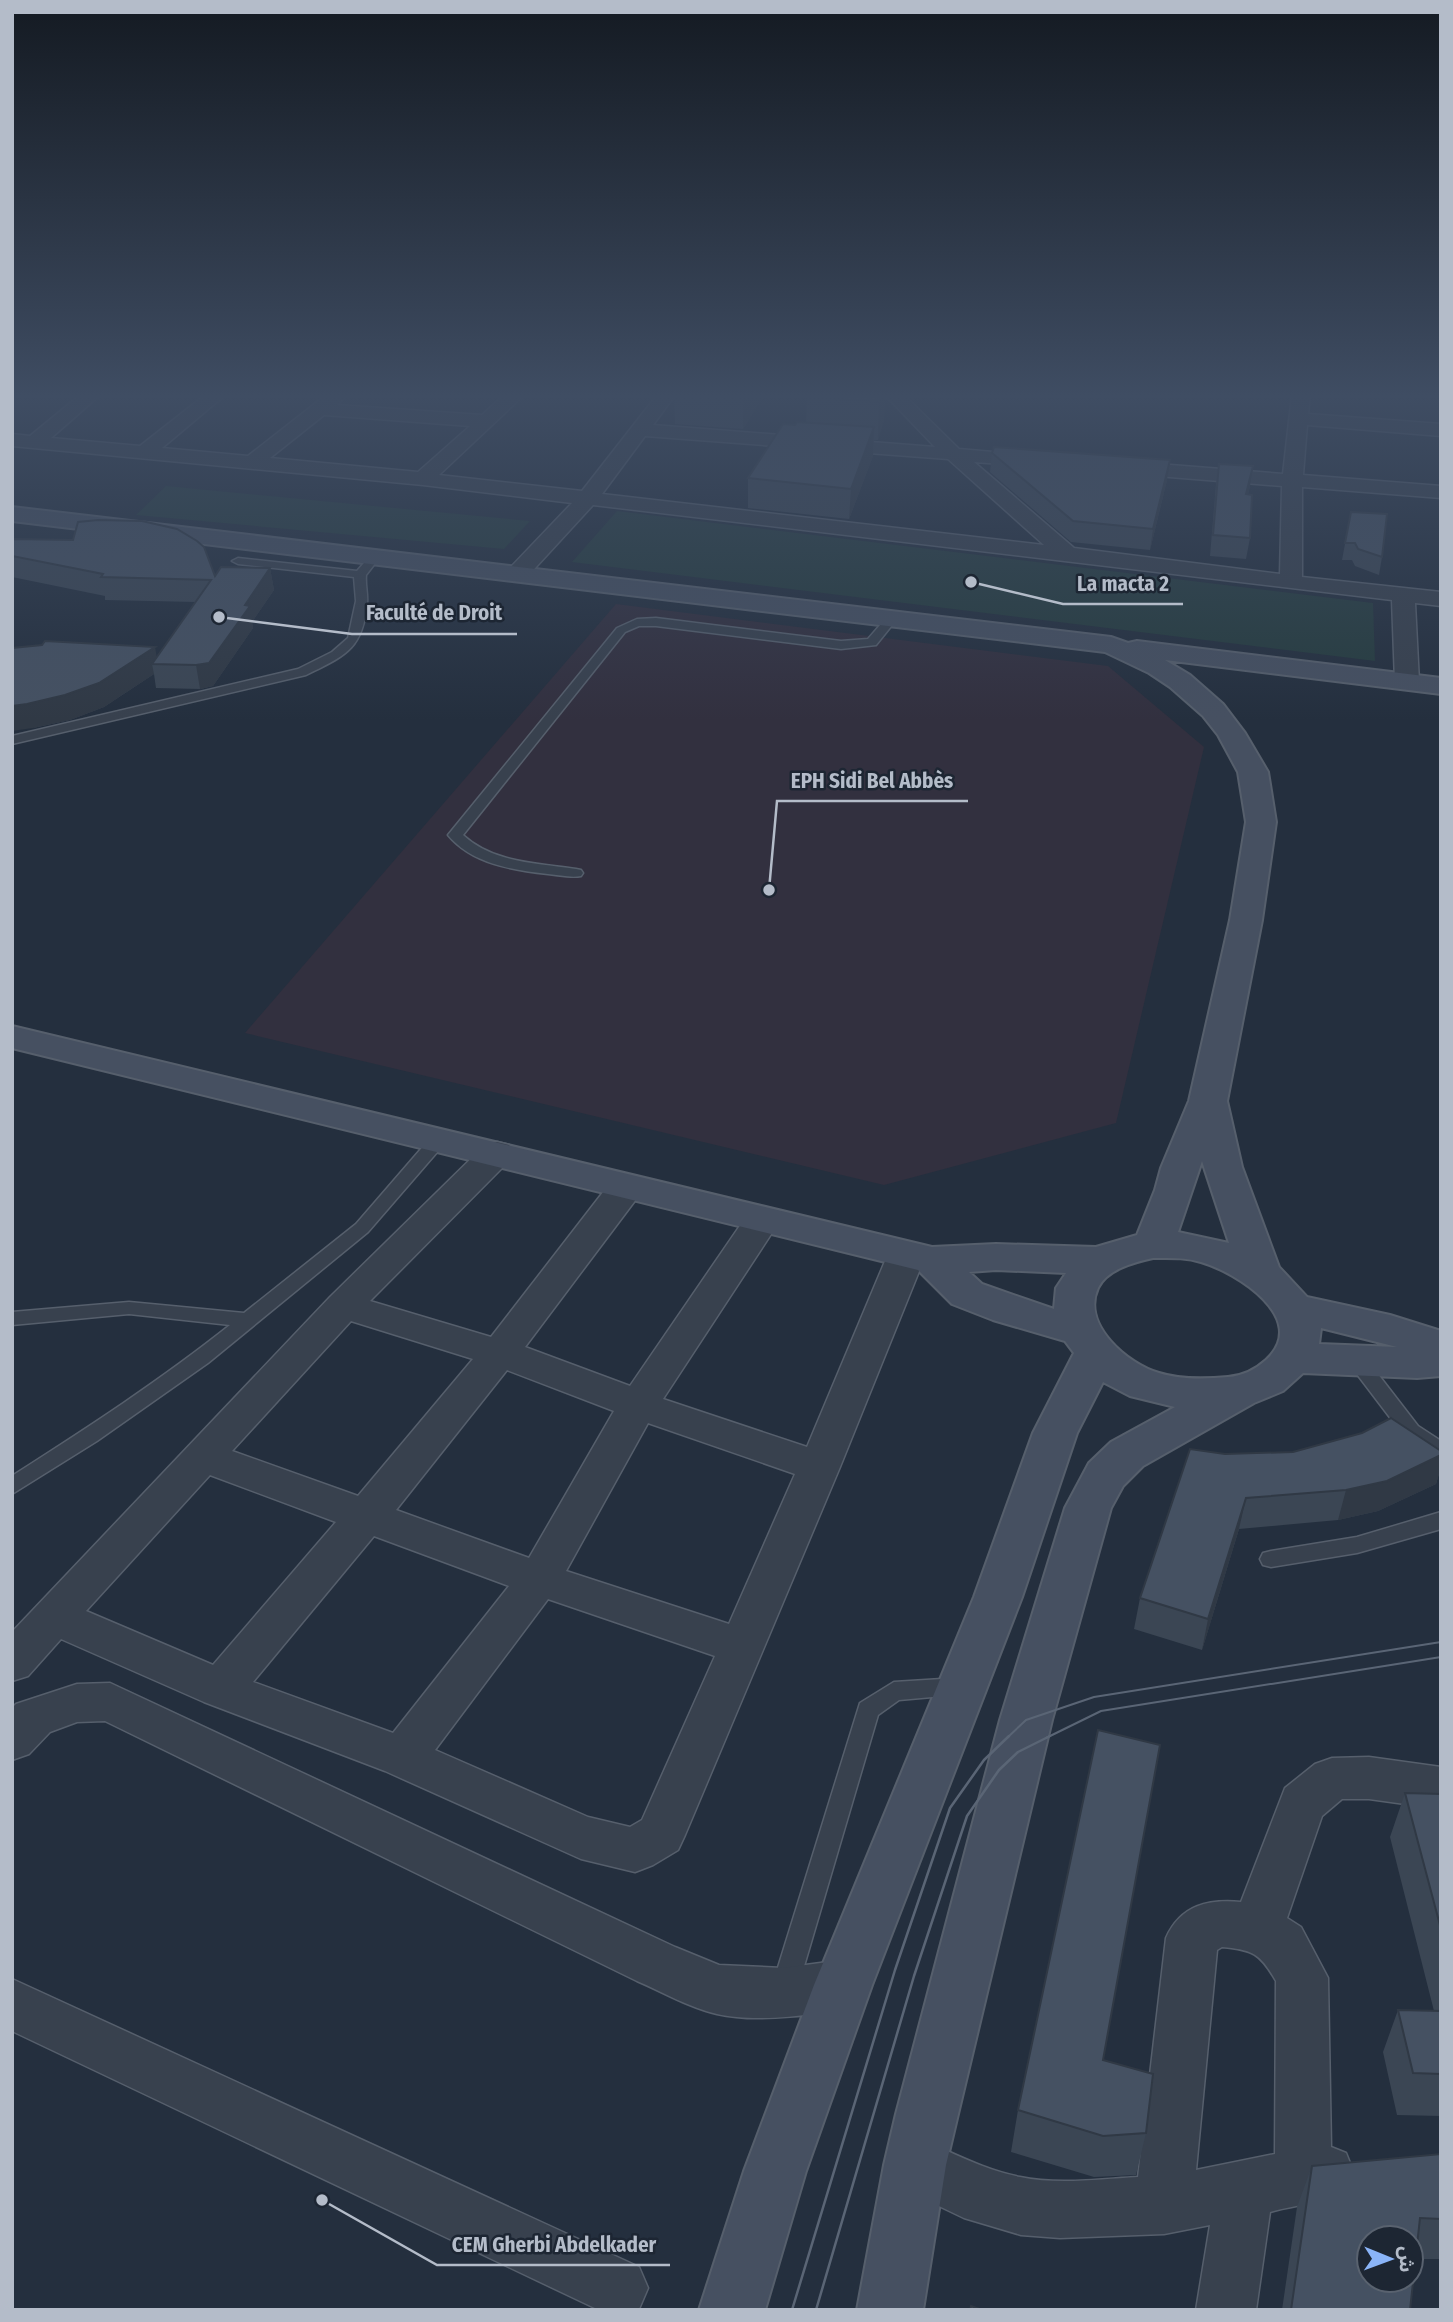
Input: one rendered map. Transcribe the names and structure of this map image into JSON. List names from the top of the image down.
{
  "places": [
    "La macta 2",
    "Faculté de Droit",
    "EPH Sidi Bel Abbès",
    "CEM Gherbi Abdelkader"
  ],
  "north": "right"
}
